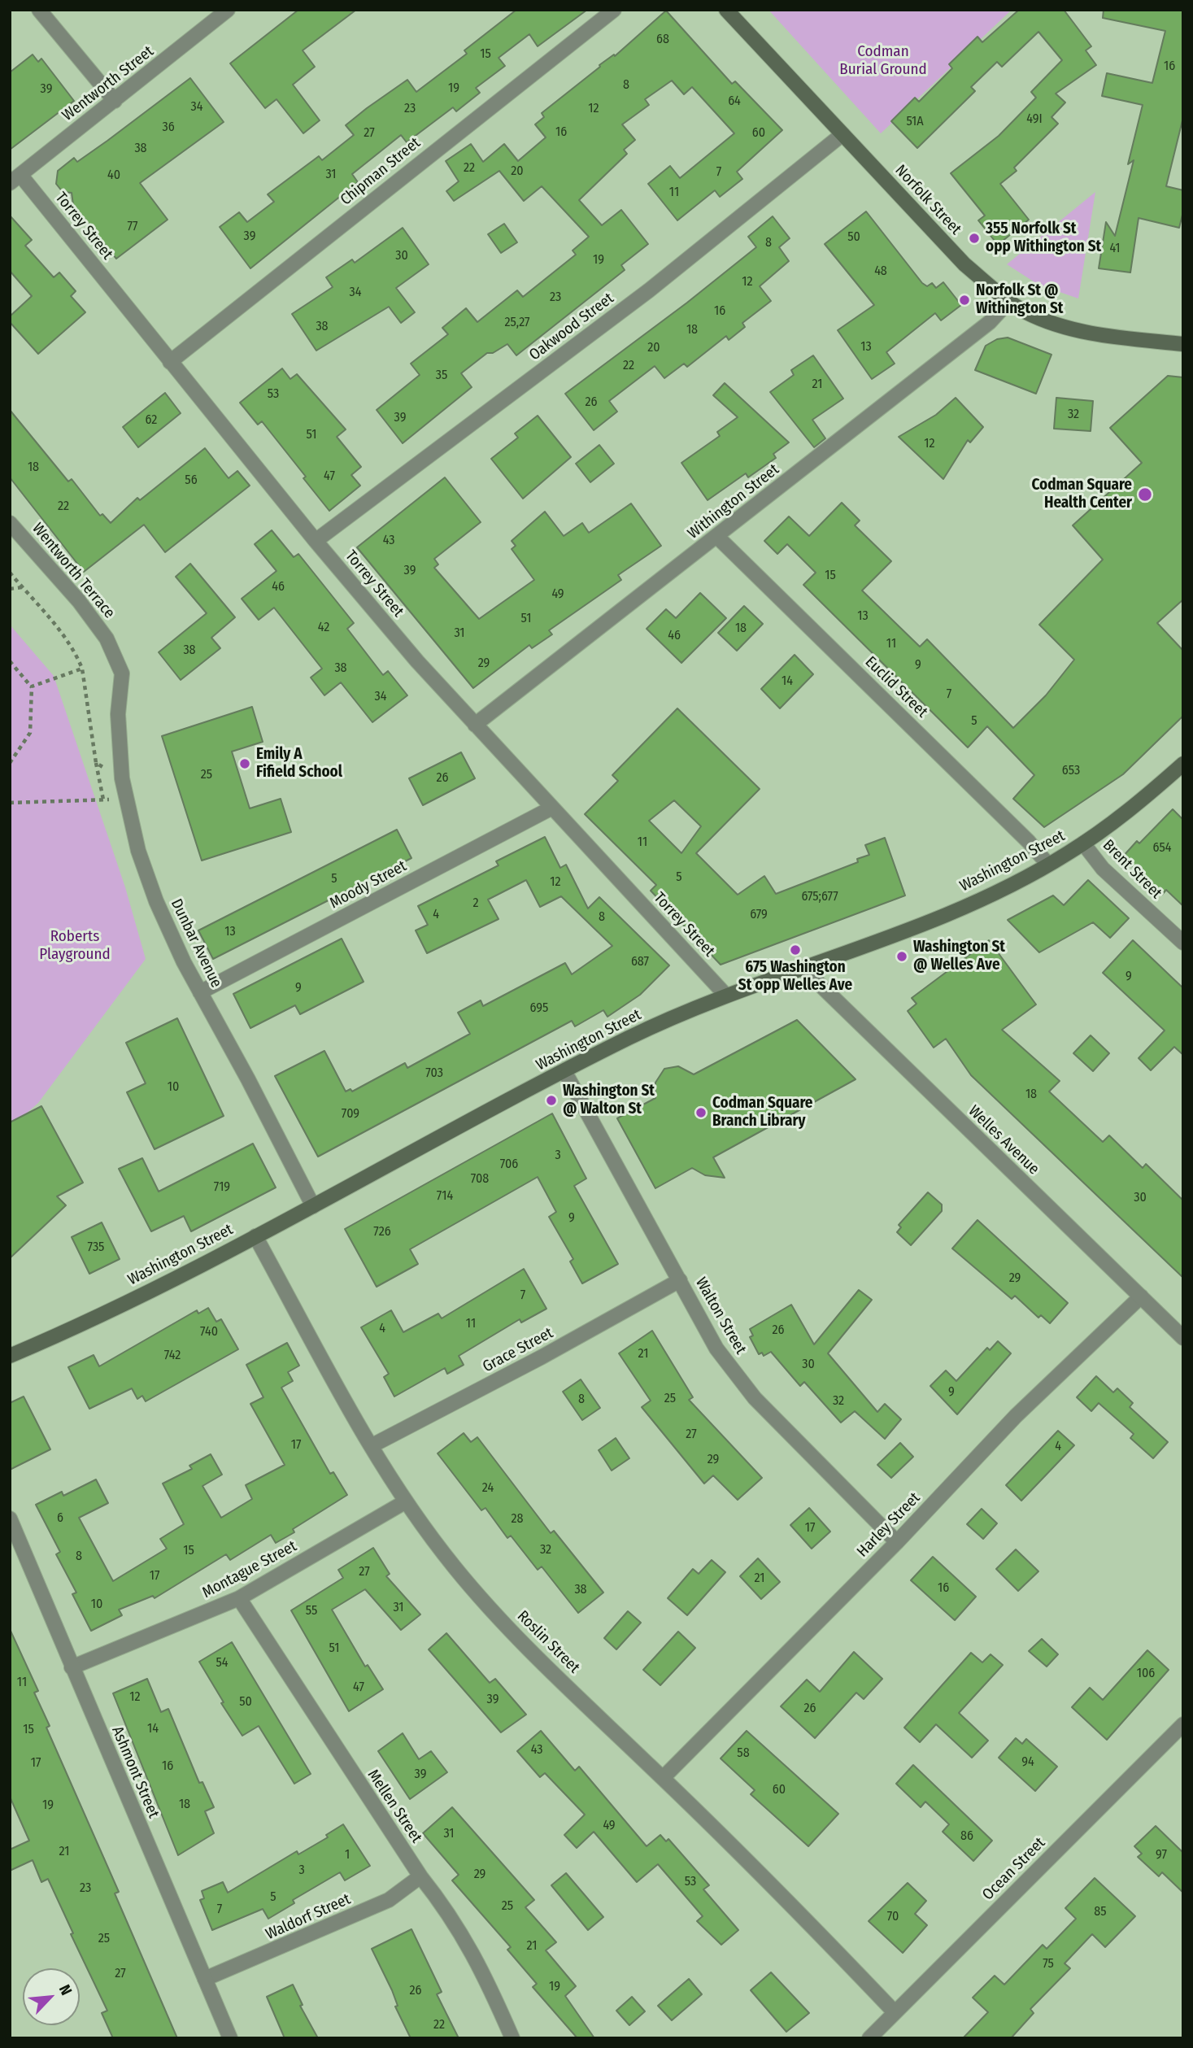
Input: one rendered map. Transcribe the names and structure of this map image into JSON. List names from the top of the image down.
{
  "streets": {
    "main road": ["Norfolk Street", "Washington Street"],
    "street": [
      "Wentworth Street",
      "Chipman Street",
      "Torrey Street",
      "Oakwood Street",
      "Withington Street",
      "Wentworth Terrace",
      "Euclid Street",
      "Brent Street",
      "Moody Street",
      "Dunbar Avenue",
      "Welles Avenue",
      "Walton Street",
      "Grace Street",
      "Harley Street",
      "Montague Street",
      "Roslin Street",
      "Ashmont Street",
      "Mellen Street",
      "Ocean Street",
      "Waldorf Street"
    ]
  },
  "crossings": [
    ["Wentworth Street", "Torrey Street"],
    ["Chipman Street", "Torrey Street"],
    ["Norfolk Street", "Oakwood Street"],
    ["Norfolk Street", "Withington Street"],
    ["Torrey Street", "Oakwood Street"],
    ["Torrey Street", "Withington Street"],
    ["Torrey Street", "Washington Street"],
    ["Torrey Street", "Moody Street"],
    ["Withington Street", "Euclid Street"],
    ["Wentworth Terrace", "Dunbar Avenue"],
    ["Euclid Street", "Washington Street"],
    ["Washington Street", "Brent Street"],
    ["Washington Street", "Dunbar Avenue"],
    ["Washington Street", "Welles Avenue"],
    ["Washington Street", "Walton Street"],
    ["Washington Street", "Roslin Street"],
    ["Moody Street", "Dunbar Avenue"],
    ["Welles Avenue", "Harley Street"],
    ["Walton Street", "Grace Street"],
    ["Walton Street", "Harley Street"],
    ["Grace Street", "Roslin Street"],
    ["Harley Street", "Roslin Street"],
    ["Montague Street", "Roslin Street"],
    ["Montague Street", "Ashmont Street"],
    ["Montague Street", "Mellen Street"],
    ["Roslin Street", "Ocean Street"],
    ["Ashmont Street", "Waldorf Street"],
    ["Mellen Street", "Waldorf Street"]
  ],
  "parks": ["Codman Burial Ground", "Roberts Playground"],
  "places": [
    "355 Norfolk St opp Withington St",
    "Norfolk St @ Withington St",
    "Codman Square Health Center",
    "Emily A Fifield School",
    "675 Washington St opp Welles Ave",
    "Washington St @ Welles Ave",
    "Washington St @ Walton St",
    "Codman Square Branch Library"
  ],
  "house_numbers": [
    "68",
    "15",
    "16",
    "8",
    "19",
    "39",
    "64",
    "34",
    "23",
    "12",
    "49I",
    "51A",
    "36",
    "16",
    "27",
    "60",
    "38",
    "22",
    "20",
    "7",
    "31",
    "40",
    "11",
    "77",
    "39",
    "50",
    "8",
    "41",
    "30",
    "19",
    "48",
    "12",
    "34",
    "23",
    "16",
    "25,27",
    "38",
    "18",
    "13",
    "20",
    "22",
    "35",
    "21",
    "53",
    "26",
    "32",
    "39",
    "62",
    "51",
    "12",
    "18",
    "47",
    "56",
    "22",
    "43",
    "39",
    "15",
    "46",
    "49",
    "13",
    "51",
    "42",
    "18",
    "31",
    "46",
    "11",
    "38",
    "29",
    "9",
    "38",
    "14",
    "7",
    "34",
    "5",
    "653",
    "25",
    "26",
    "11",
    "654",
    "5",
    "5",
    "12",
    "675;677",
    "2",
    "4",
    "679",
    "8",
    "13",
    "687",
    "9",
    "9",
    "695",
    "703",
    "10",
    "18",
    "709",
    "3",
    "706",
    "708",
    "719",
    "714",
    "30",
    "9",
    "726",
    "735",
    "29",
    "7",
    "11",
    "4",
    "26",
    "740",
    "21",
    "742",
    "30",
    "9",
    "25",
    "8",
    "32",
    "27",
    "17",
    "4",
    "29",
    "24",
    "6",
    "28",
    "17",
    "32",
    "15",
    "8",
    "27",
    "17",
    "21",
    "16",
    "38",
    "10",
    "31",
    "55",
    "51",
    "54",
    "106",
    "11",
    "47",
    "12",
    "39",
    "50",
    "26",
    "14",
    "15",
    "43",
    "58",
    "94",
    "17",
    "16",
    "39",
    "60",
    "18",
    "19",
    "49",
    "31",
    "86",
    "21",
    "1",
    "97",
    "3",
    "29",
    "53",
    "23",
    "5",
    "25",
    "7",
    "85",
    "70",
    "25",
    "21",
    "75",
    "27",
    "19",
    "26",
    "22"
  ],
  "north": "top right"
}
